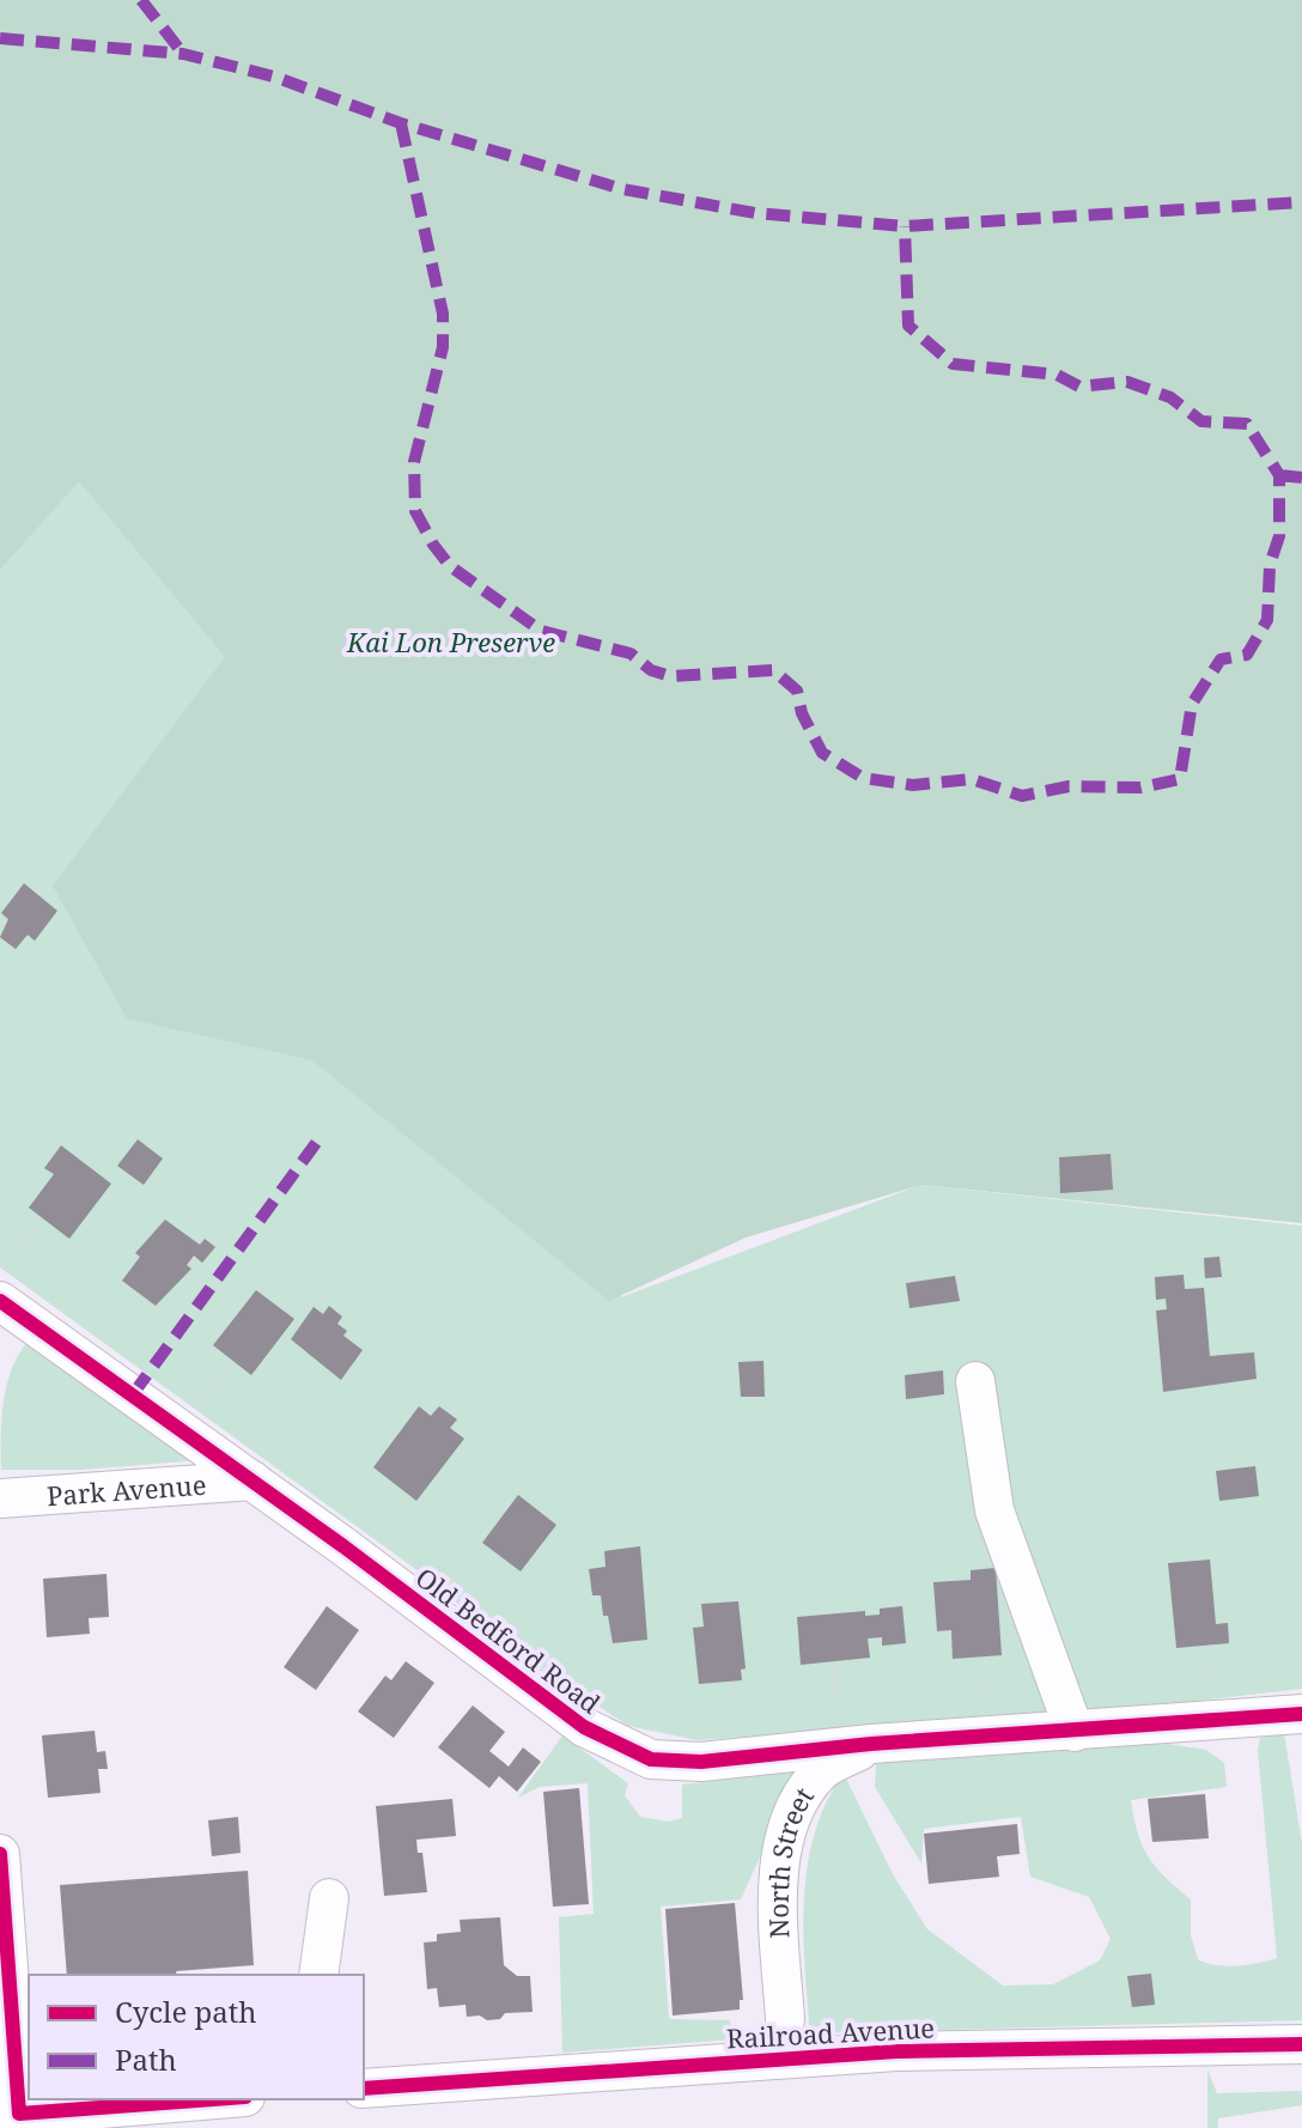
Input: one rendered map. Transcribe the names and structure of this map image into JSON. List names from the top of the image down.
{
  "streets": {
    "street": [
      "Park Avenue",
      "Old Bedford Road",
      "North Street",
      "Railroad Avenue"
    ]
  },
  "crossings": [
    ["Park Avenue", "Old Bedford Road"],
    ["Old Bedford Road", "North Street"]
  ],
  "parks": ["Kai Lon Preserve"],
  "legend": ["Cycle path", "Path"]
}
